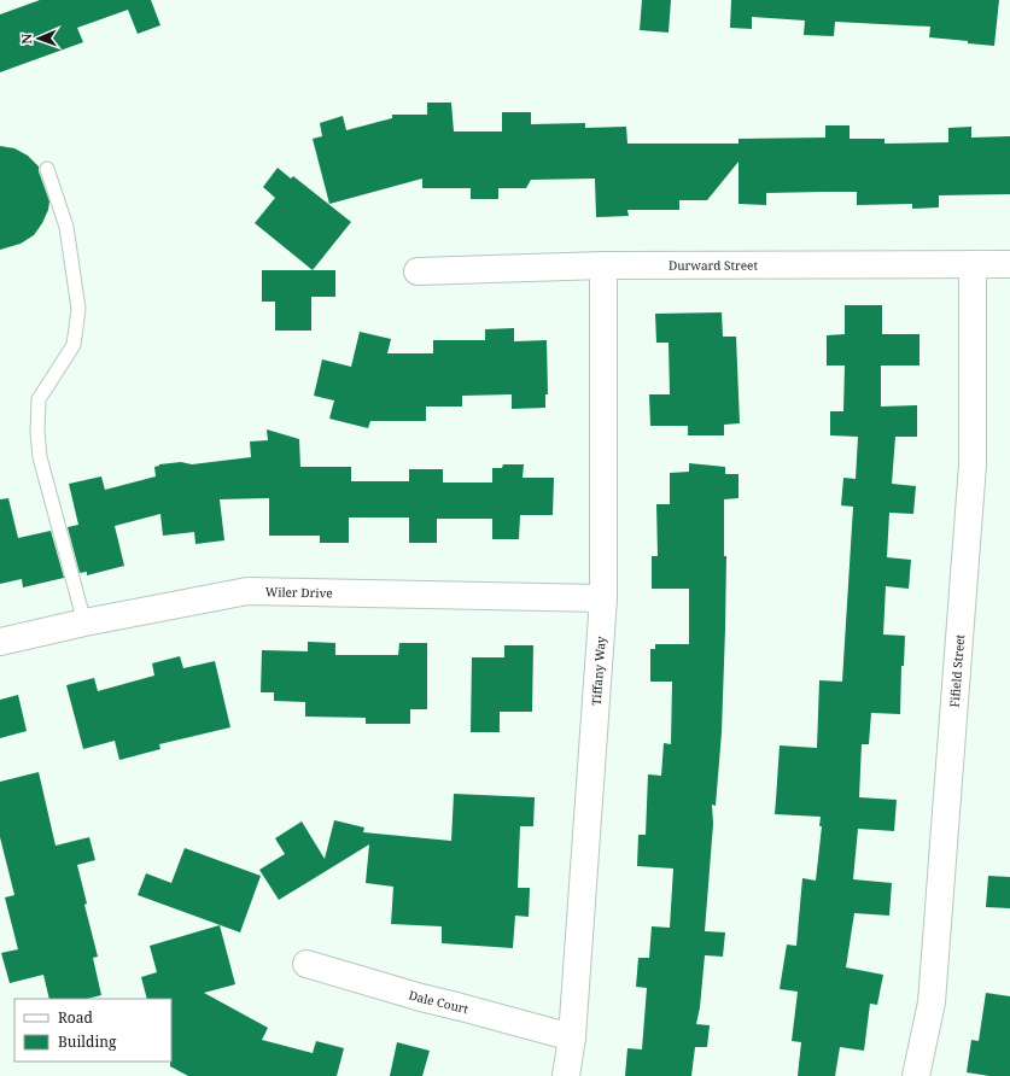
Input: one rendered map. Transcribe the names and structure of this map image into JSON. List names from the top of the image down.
{
  "streets": {
    "street": [
      "Durward Street",
      "Wiler Drive",
      "Tiffany Way",
      "Fifield Street",
      "Dale Court"
    ]
  },
  "crossings": [
    ["Durward Street", "Tiffany Way"],
    ["Durward Street", "Fifield Street"],
    ["Wiler Drive", "Tiffany Way"],
    ["Tiffany Way", "Dale Court"]
  ],
  "legend": ["Road", "Building"],
  "north": "left"
}
